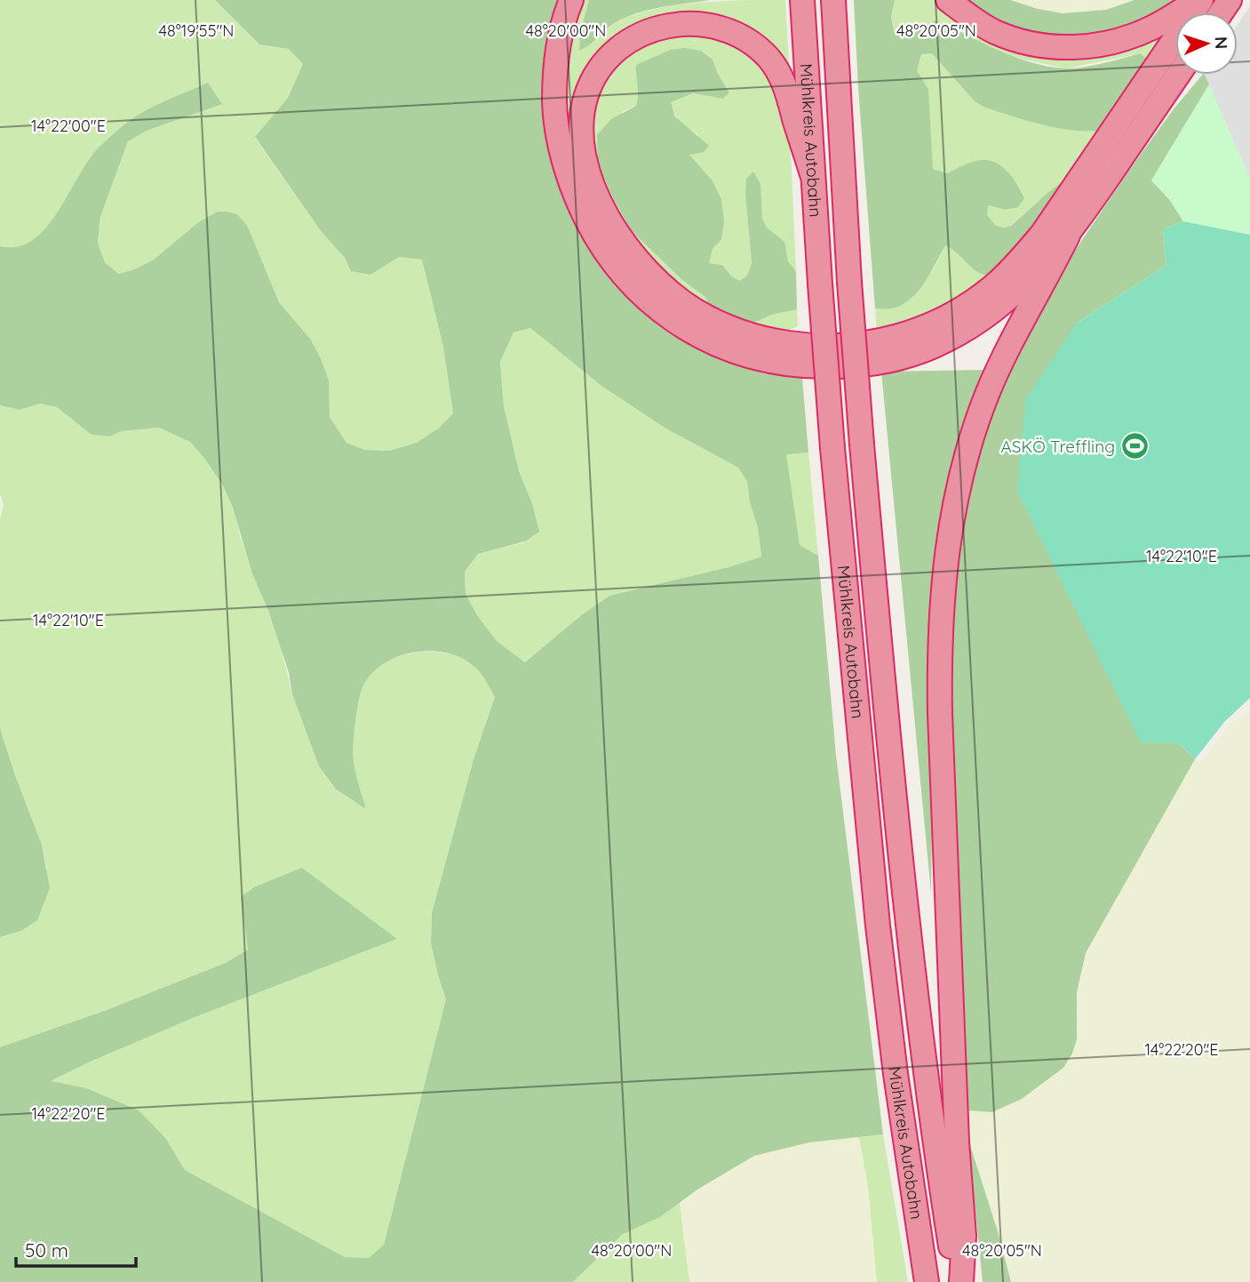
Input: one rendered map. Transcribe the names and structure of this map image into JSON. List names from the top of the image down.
{
  "streets": {
    "highway": ["Mühlkreis Autobahn"]
  },
  "places": {
    "sports": ["ASKÖ Treffling"]
  },
  "scale_bar": "50 m",
  "north": "right",
  "coordinates": [
    "48°19'55\"N",
    "48°20'00\"N",
    "48°20'05\"N",
    "14°22'00\"E",
    "14°22'10\"E",
    "14°22'20\"E"
  ]
}
